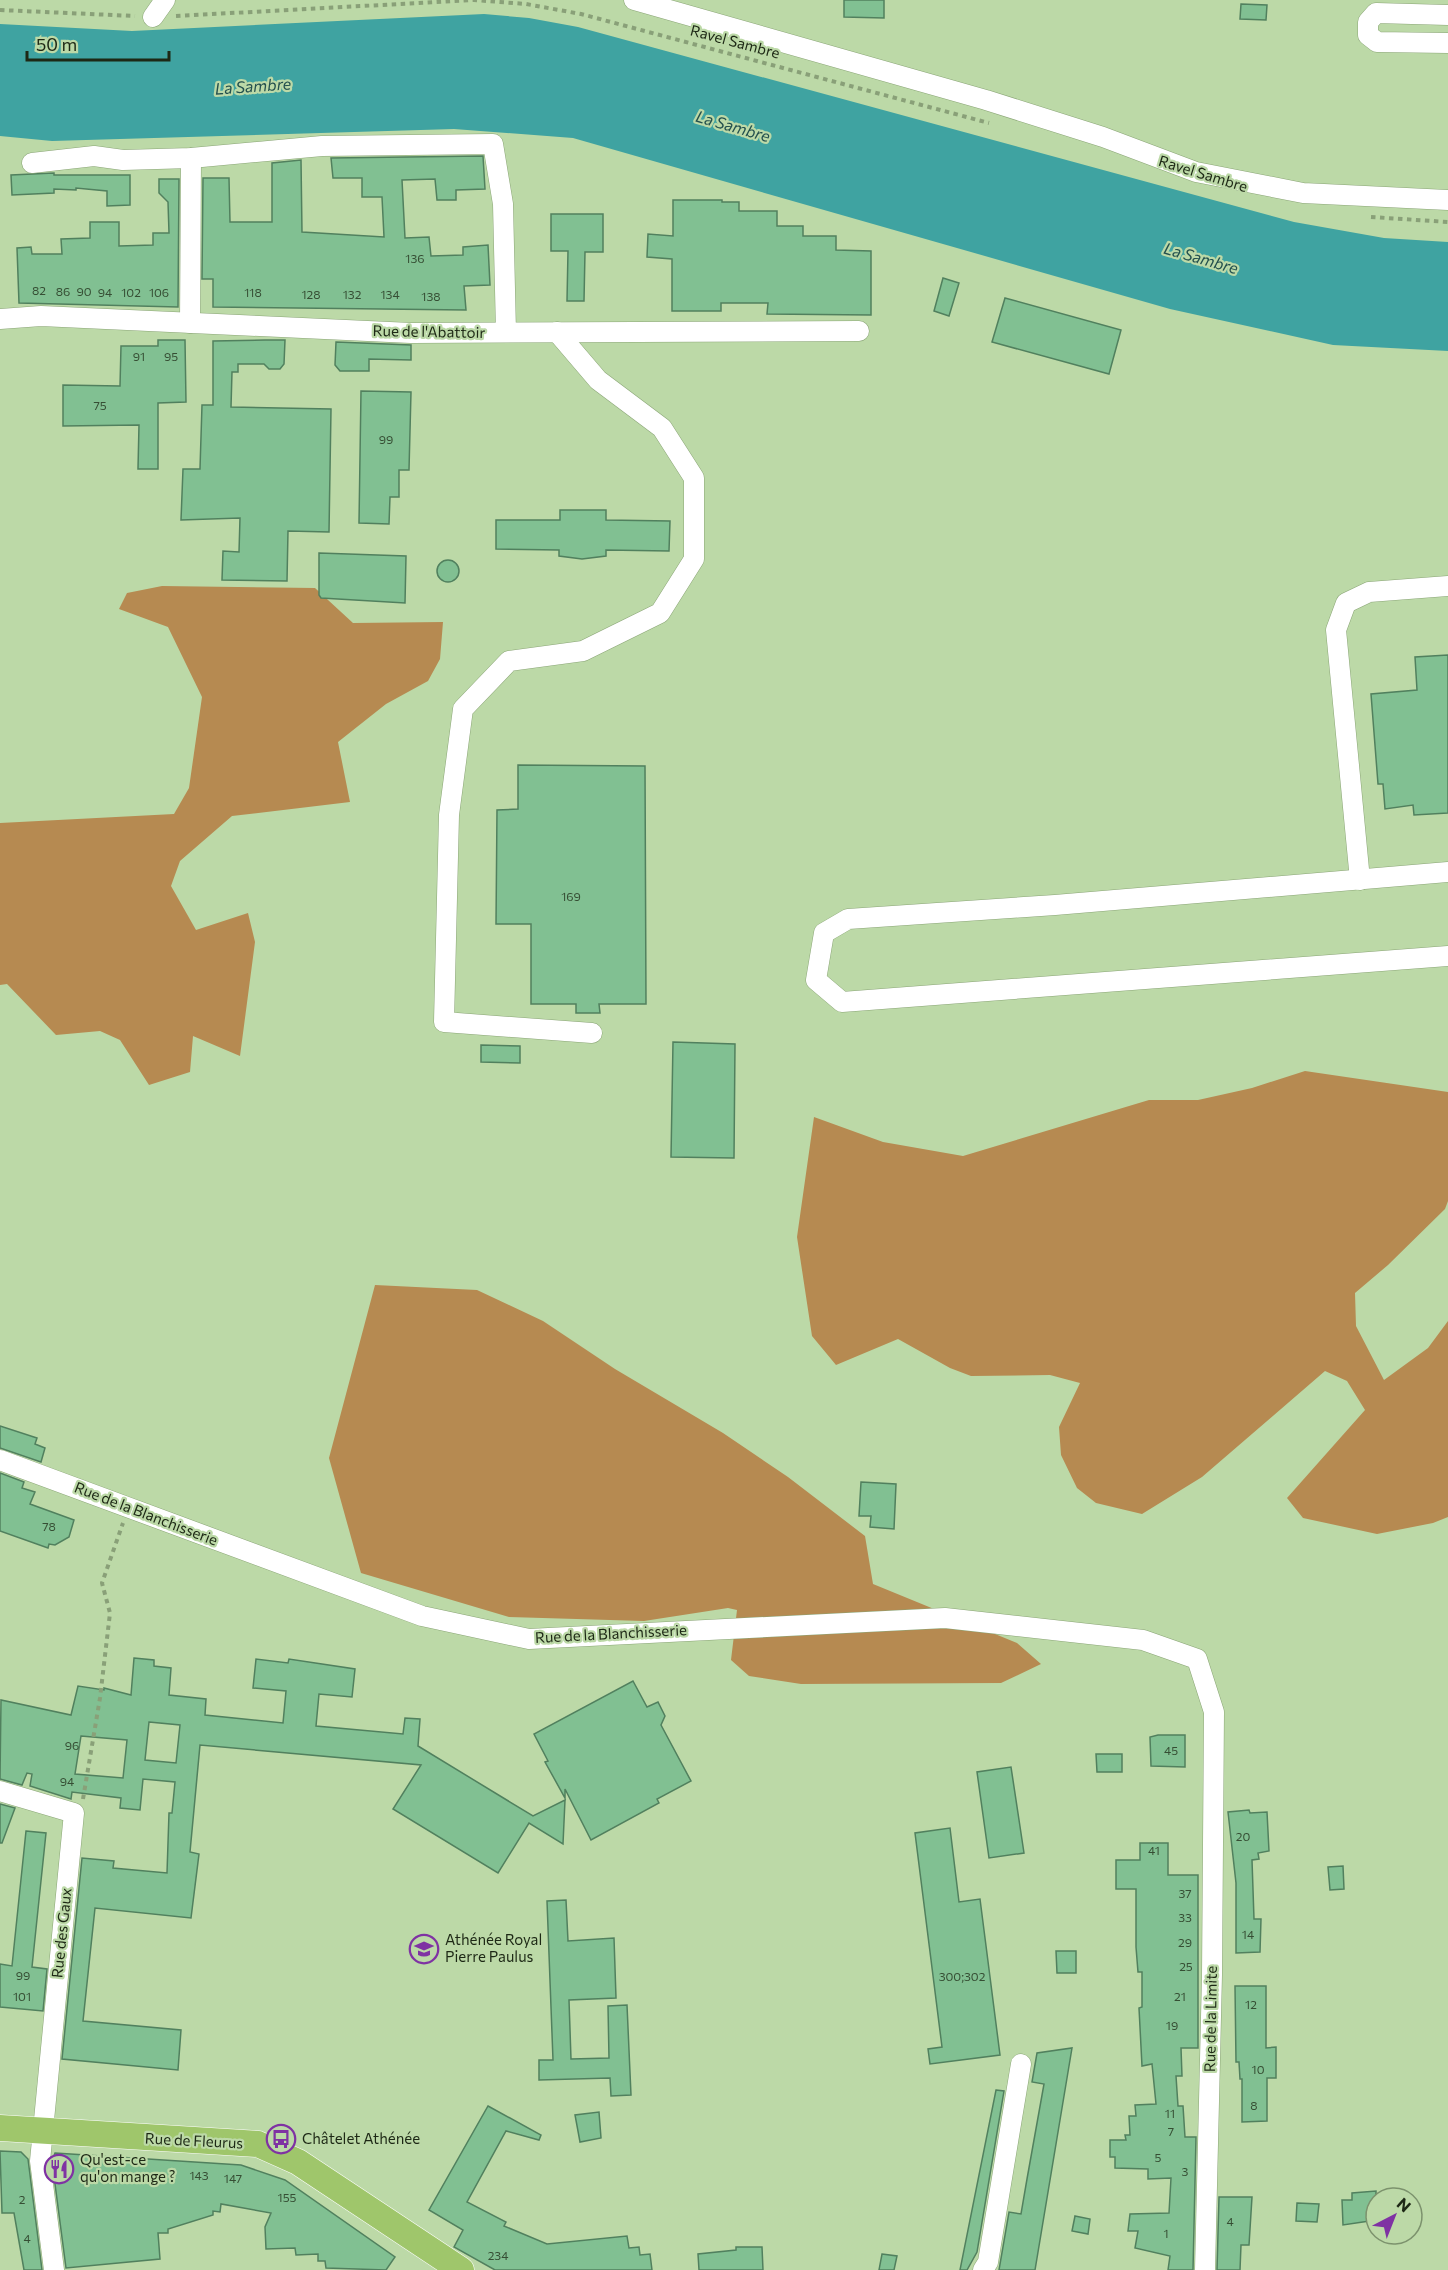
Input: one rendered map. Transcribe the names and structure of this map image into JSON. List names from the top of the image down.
{
  "streets": {
    "main road": ["Rue de Fleurus"],
    "street": [
      "Rue de l'Abattoir",
      "Rue de la Blanchisserie",
      "Rue des Gaux",
      "Rue de la Limite"
    ],
    "path": ["Ravel Sambre"]
  },
  "crossings": [
    ["Rue de la Blanchisserie", "Rue de la Limite"],
    ["Rue des Gaux", "Rue de Fleurus"]
  ],
  "water": ["La Sambre"],
  "places": {
    "school or university": ["Athénée Royal Pierre Paulus"],
    "bus stop": ["Châtelet Athénée"],
    "restaurant": ["Qu'est-ce qu'on mange ?"]
  },
  "house_numbers": [
    "136",
    "82",
    "86",
    "90",
    "94",
    "102",
    "106",
    "118",
    "128",
    "132",
    "134",
    "138",
    "91",
    "95",
    "75",
    "99",
    "169",
    "78",
    "96",
    "45",
    "94",
    "20",
    "41",
    "37",
    "33",
    "14",
    "29",
    "25",
    "99",
    "300;302",
    "101",
    "21",
    "12",
    "19",
    "10",
    "8",
    "11",
    "7",
    "5",
    "3",
    "143",
    "147",
    "155",
    "2",
    "4",
    "1",
    "4",
    "234"
  ],
  "scale_bar": "50 m",
  "north": "top right"
}
